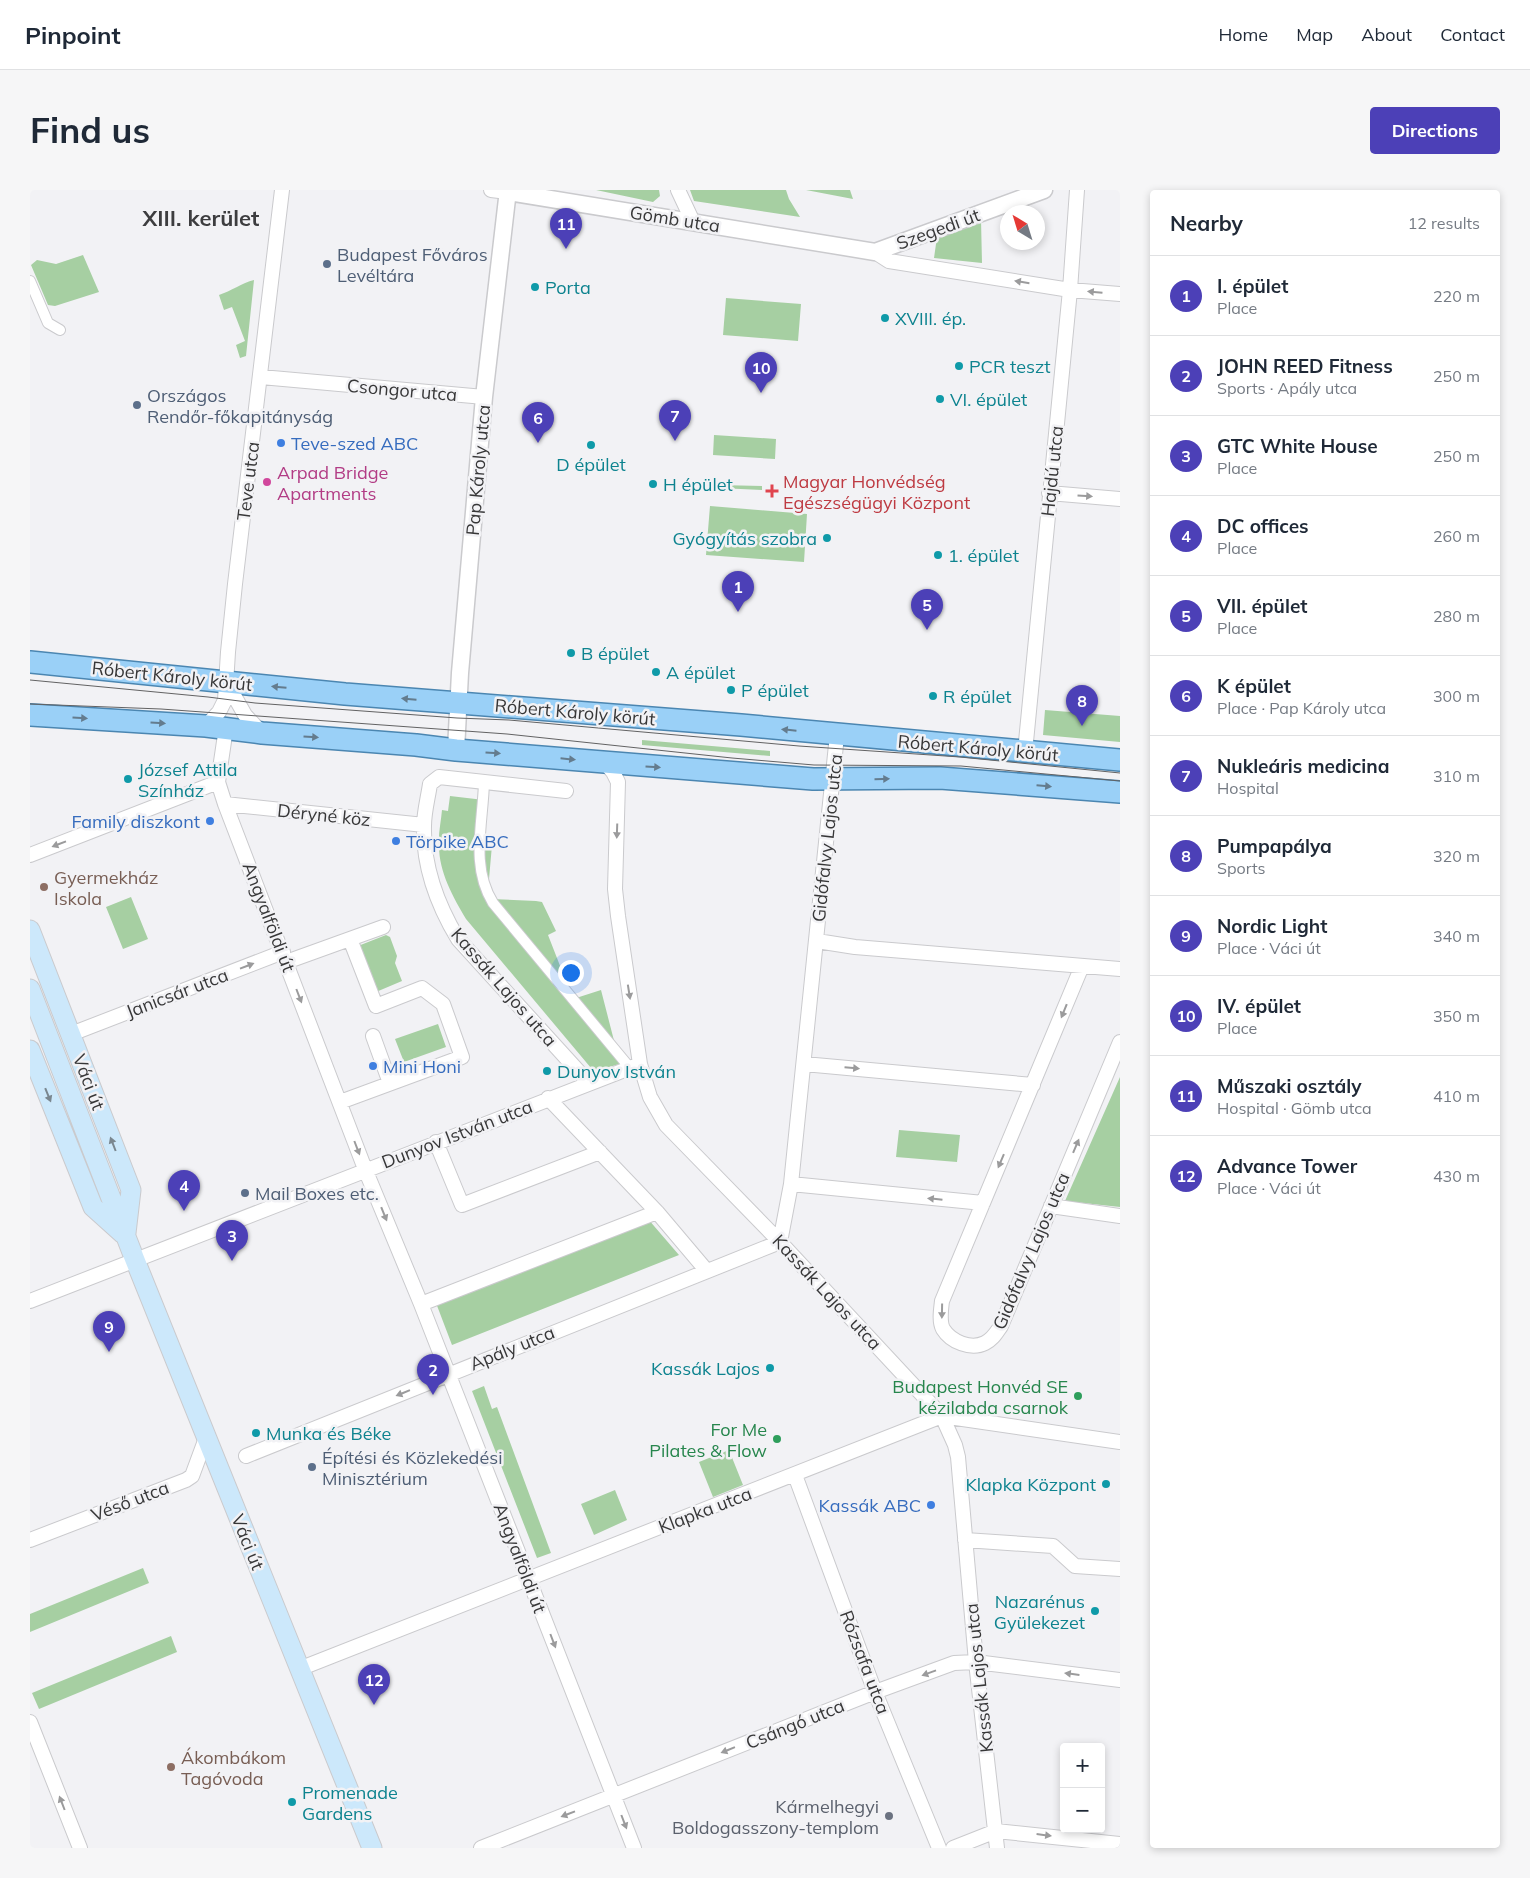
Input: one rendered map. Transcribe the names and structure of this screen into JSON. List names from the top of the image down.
{
  "streets": {
    "main road": ["Róbert Károly körút", "Váci út"],
    "street": [
      "Gömb utca",
      "Szegedi út",
      "Csongor utca",
      "Pap Károly utca",
      "Hajdú utca",
      "Teve utca",
      "Déryné köz",
      "Gidófalvy Lajos utca",
      "Angyalföldi út",
      "Kassák Lajos utca",
      "Janicsár utca",
      "Dunyov István utca",
      "Apály utca",
      "Véső utca",
      "Klapka utca",
      "Rózsafa utca",
      "Csángó utca"
    ]
  },
  "crossings": [
    ["Gömb utca", "Szegedi út"],
    ["Gömb utca", "Pap Károly utca"],
    ["Csongor utca", "Pap Károly utca"],
    ["Csongor utca", "Teve utca"],
    ["Pap Károly utca", "Róbert Károly körút"],
    ["Hajdú utca", "Róbert Károly körút"],
    ["Teve utca", "Róbert Károly körút"],
    ["Teve utca", "Angyalföldi út"],
    ["Róbert Károly körút", "Gidófalvy Lajos utca"],
    ["Róbert Károly körút", "Angyalföldi út"],
    ["Róbert Károly körút", "Kassák Lajos utca"],
    ["Déryné köz", "Angyalföldi út"],
    ["Déryné köz", "Kassák Lajos utca"],
    ["Gidófalvy Lajos utca", "Kassák Lajos utca"],
    ["Gidófalvy Lajos utca", "Apály utca"],
    ["Angyalföldi út", "Janicsár utca"],
    ["Angyalföldi út", "Dunyov István utca"],
    ["Angyalföldi út", "Apály utca"],
    ["Angyalföldi út", "Klapka utca"],
    ["Angyalföldi út", "Csángó utca"],
    ["Kassák Lajos utca", "Dunyov István utca"],
    ["Kassák Lajos utca", "Apály utca"],
    ["Kassák Lajos utca", "Klapka utca"],
    ["Kassák Lajos utca", "Csángó utca"],
    ["Janicsár utca", "Váci út"],
    ["Váci út", "Dunyov István utca"],
    ["Váci út", "Véső utca"],
    ["Váci út", "Klapka utca"],
    ["Klapka utca", "Rózsafa utca"],
    ["Rózsafa utca", "Csángó utca"]
  ],
  "one_way": [
    "Angyalföldi út",
    "Janicsár utca",
    "Apály utca",
    "Csángó utca"
  ],
  "districts": ["XIII. kerület"],
  "places": {
    "other": [
      "Budapest Főváros Levéltára",
      "Porta",
      "XVIII. ép.",
      "PCR teszt",
      "VI. épület",
      "Országos Rendőr-főkapitányság",
      "Teve-szed ABC",
      "D épület",
      "Arpad Bridge Apartments",
      "H épület",
      "Gyógyítás szobra",
      "1. épület",
      "B épület",
      "A épület",
      "P épület",
      "R épület",
      "József Attila Színház",
      "Family diszkont",
      "Törpike ABC",
      "Gyermekház Iskola",
      "Mini Honi",
      "Dunyov István",
      "Mail Boxes etc.",
      "Kassák Lajos",
      "Budapest Honvéd SE kézilabda csarnok",
      "Munka és Béke",
      "For Me Pilates & Flow",
      "Építési és Közlekedési Minisztérium",
      "Klapka Központ",
      "Kassák ABC",
      "Nazarénus Gyülekezet",
      "Ákombákom Tagóvoda",
      "Promenade Gardens",
      "Kármelhegyi Boldogasszony-templom"
    ],
    "health": ["Magyar Honvédség Egészségügyi Központ"]
  },
  "north": "top left",
  "page": {
    "header": "Pinpoint",
    "nav": [
      "Home",
      "Map",
      "About",
      "Contact"
    ],
    "buttons": "Directions",
    "title": "Find us",
    "heading": ["Nearby", "12 results"],
    "pins": [
      "11",
      "10",
      "7",
      "6",
      "1",
      "5",
      "8",
      "4",
      "3",
      "9",
      "2",
      "12"
    ],
    "list": [
      {
        "mark": "1",
        "name": "I. épület",
        "note": "Place",
        "value": "220 m"
      },
      {
        "mark": "2",
        "name": "JOHN REED Fitness",
        "note": "Sports · Apály utca",
        "value": "250 m"
      },
      {
        "mark": "3",
        "name": "GTC White House",
        "note": "Place",
        "value": "250 m"
      },
      {
        "mark": "4",
        "name": "DC offices",
        "note": "Place",
        "value": "260 m"
      },
      {
        "mark": "5",
        "name": "VII. épület",
        "note": "Place",
        "value": "280 m"
      },
      {
        "mark": "6",
        "name": "K épület",
        "note": "Place · Pap Károly utca",
        "value": "300 m"
      },
      {
        "mark": "7",
        "name": "Nukleáris medicina",
        "note": "Hospital",
        "value": "310 m"
      },
      {
        "mark": "8",
        "name": "Pumpapálya",
        "note": "Sports",
        "value": "320 m"
      },
      {
        "mark": "9",
        "name": "Nordic Light",
        "note": "Place · Váci út",
        "value": "340 m"
      },
      {
        "mark": "10",
        "name": "IV. épület",
        "note": "Place",
        "value": "350 m"
      },
      {
        "mark": "11",
        "name": "Műszaki osztály",
        "note": "Hospital · Gömb utca",
        "value": "410 m"
      },
      {
        "mark": "12",
        "name": "Advance Tower",
        "note": "Place · Váci út",
        "value": "430 m"
      }
    ],
    "map_buttons": ["+", "−"]
  }
}
